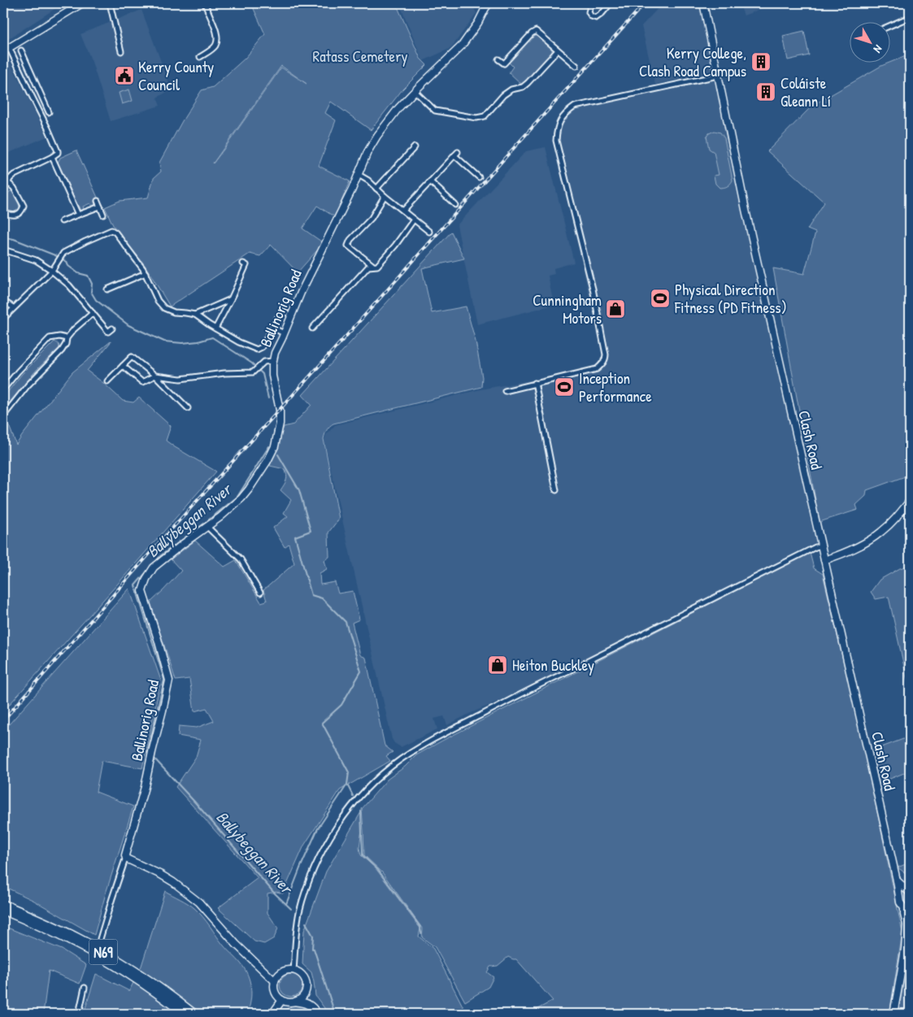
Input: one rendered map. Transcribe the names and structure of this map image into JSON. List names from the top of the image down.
{
  "streets": {
    "main road": ["N69"],
    "street": ["Ballinorig Road", "Clash Road"]
  },
  "water": ["Ballybeggan River"],
  "parks": ["Ratass Cemetery"],
  "places": {
    "building": ["Kerry College, Clash Road Campus", "Coláiste Gleann Lí"],
    "public building": ["Kerry County Council"],
    "sports": ["Physical Direction Fitness (PD Fitness)", "Inception Performance"],
    "shop": ["Cunningham Motors", "Heiton Buckley"]
  },
  "north": "bottom right"
}
